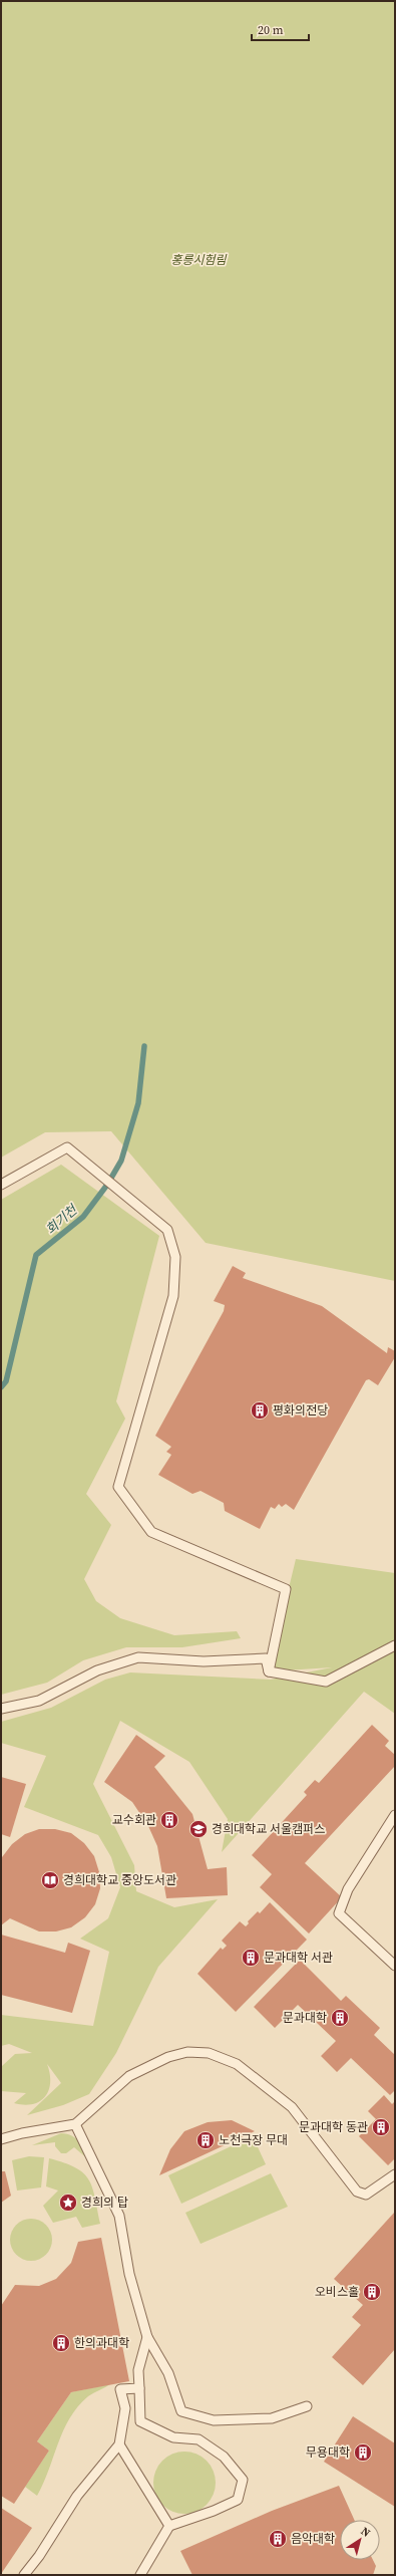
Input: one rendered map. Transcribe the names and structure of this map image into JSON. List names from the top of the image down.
{
  "water": ["회기천"],
  "parks": ["홍릉시험림"],
  "places": {
    "building": [
      "평화의전당",
      "교수회관",
      "문과대학 서관",
      "문과대학",
      "문과대학 동관",
      "노천극장 무대",
      "오비스홀",
      "한의과대학",
      "무용대학",
      "음악대학"
    ],
    "school or university": ["경희대학교 서울캠퍼스"],
    "library": ["경희대학교 중앙도서관"],
    "place": ["경희의 탑"]
  },
  "scale_bar": "20 m",
  "north": "top right"
}
